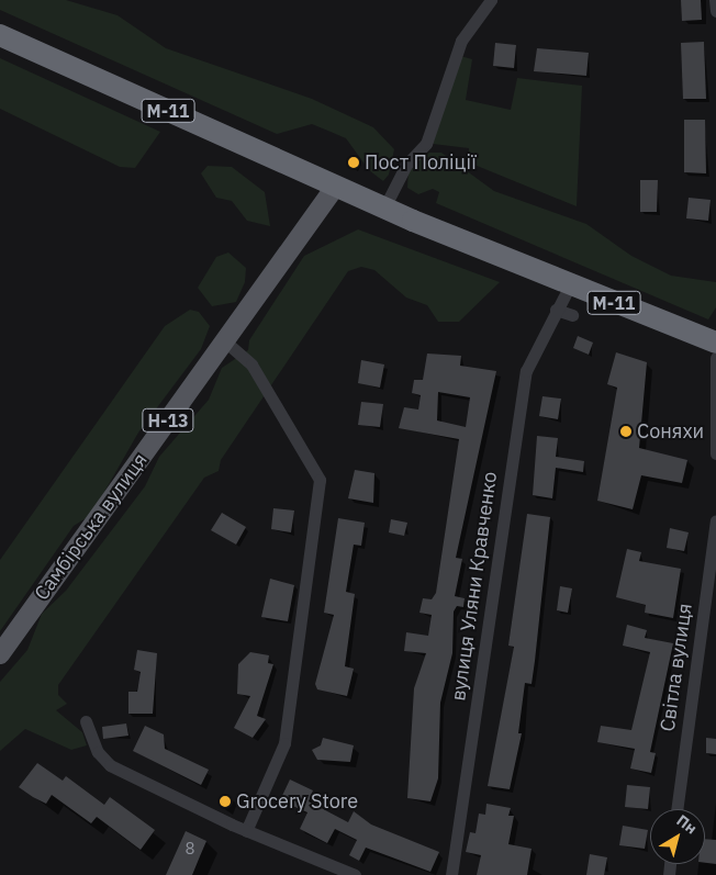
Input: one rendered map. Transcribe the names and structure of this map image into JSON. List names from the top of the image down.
{
  "streets": {
    "highway": ["М-11"],
    "main road": ["Н-13", "Самбірська вулиця"],
    "street": ["вулиця Уляни Кравченко", "Світла вулиця"]
  },
  "crossings": [
    ["М-11", "Самбірська вулиця"],
    ["М-11", "вулиця Уляни Кравченко"]
  ],
  "places": ["Пост Поліції", "Соняхи", "Grocery Store"],
  "house_numbers": ["8"],
  "north": "top right"
}
